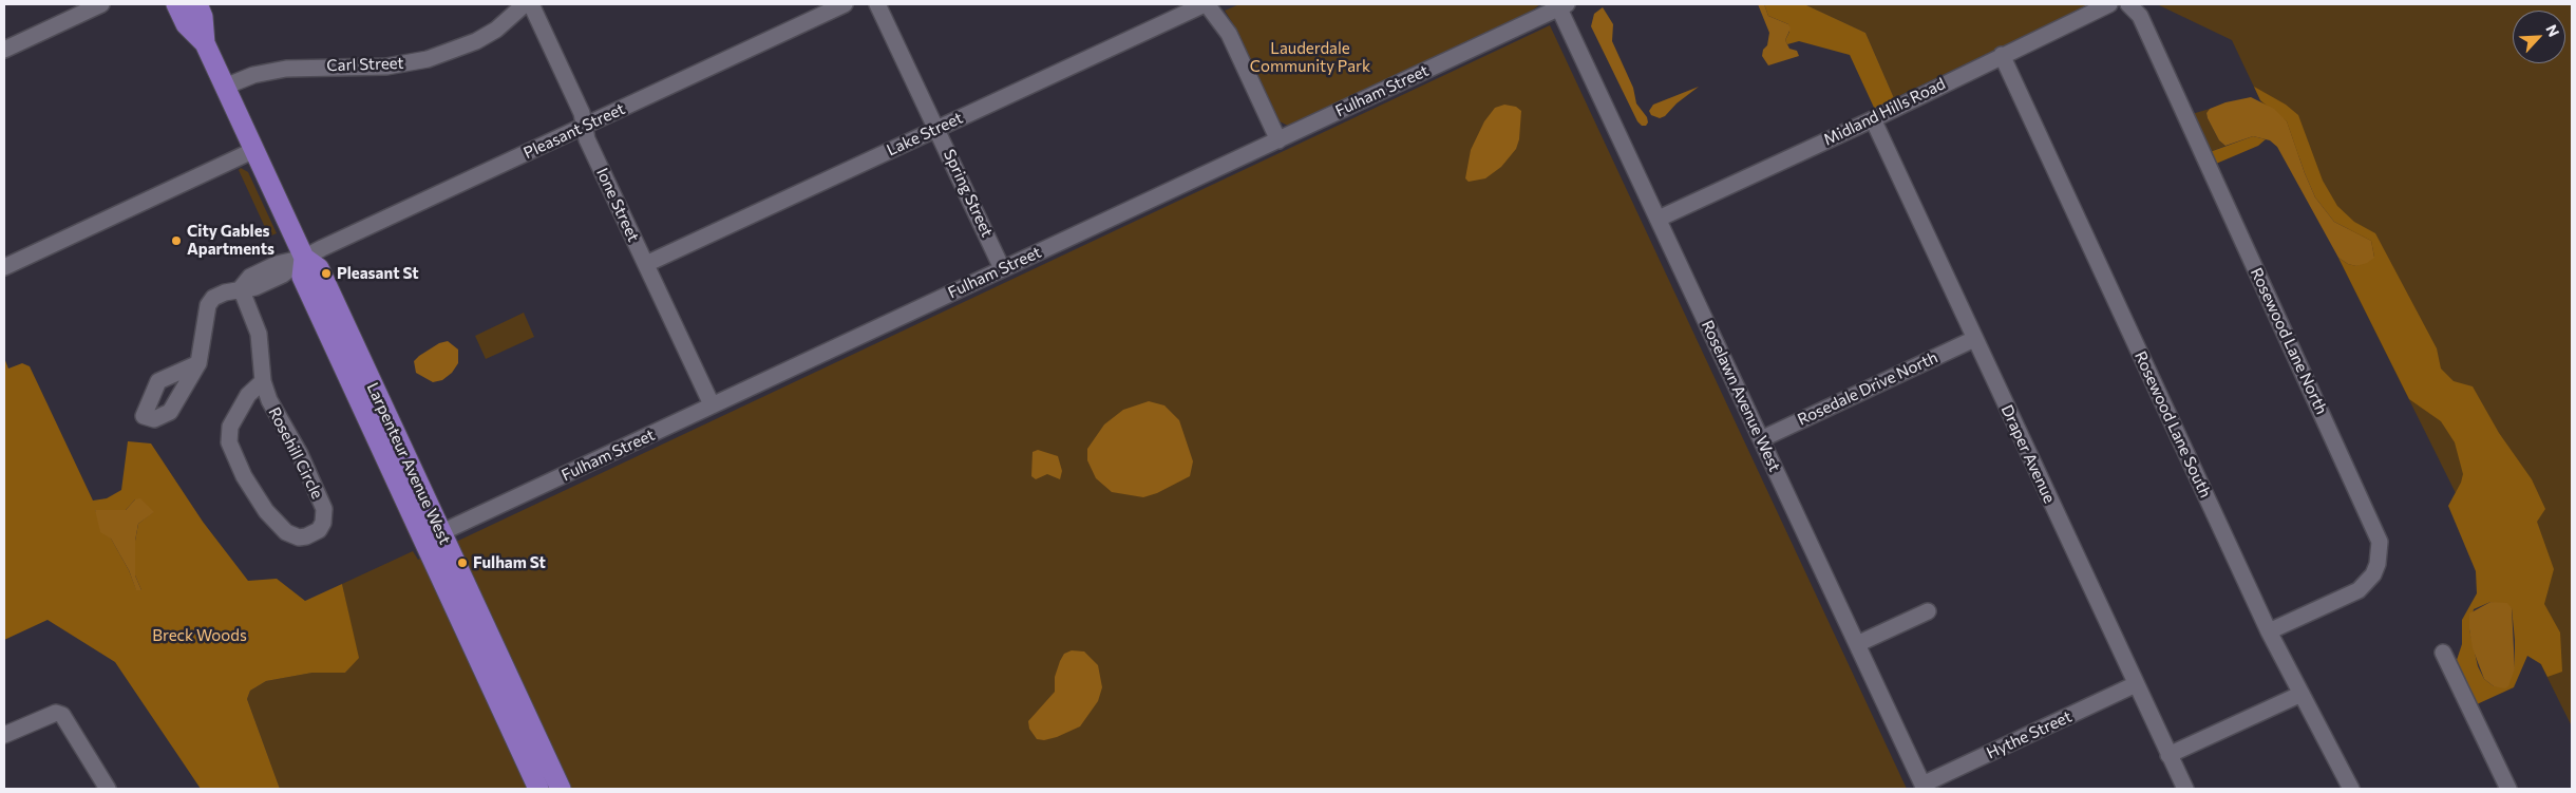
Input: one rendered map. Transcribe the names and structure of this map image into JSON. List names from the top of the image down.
{
  "streets": {
    "main road": ["Larpenteur Avenue West"],
    "street": [
      "Carl Street",
      "Fulham Street",
      "Midland Hills Road",
      "Pleasant Street",
      "Lake Street",
      "Spring Street",
      "Ione Street",
      "Rosewood Lane North",
      "Rosedale Drive North",
      "Roselawn Avenue West",
      "Rosewood Lane South",
      "Rosehill Circle",
      "Draper Avenue",
      "Hythe Street"
    ]
  },
  "crossings": [
    ["Carl Street", "Larpenteur Avenue West"],
    ["Fulham Street", "Spring Street"],
    ["Fulham Street", "Ione Street"],
    ["Fulham Street", "Roselawn Avenue West"],
    ["Fulham Street", "Larpenteur Avenue West"],
    ["Midland Hills Road", "Roselawn Avenue West"],
    ["Midland Hills Road", "Rosewood Lane South"],
    ["Midland Hills Road", "Draper Avenue"],
    ["Pleasant Street", "Ione Street"],
    ["Pleasant Street", "Rosehill Circle"],
    ["Pleasant Street", "Larpenteur Avenue West"],
    ["Lake Street", "Spring Street"],
    ["Lake Street", "Ione Street"],
    ["Rosewood Lane North", "Rosewood Lane South"],
    ["Rosedale Drive North", "Roselawn Avenue West"],
    ["Rosedale Drive North", "Draper Avenue"],
    ["Roselawn Avenue West", "Hythe Street"],
    ["Draper Avenue", "Hythe Street"]
  ],
  "parks": ["Lauderdale Community Park", "Breck Woods"],
  "places": ["City Gables Apartments", "Pleasant St", "Fulham St"],
  "north": "top right"
}
